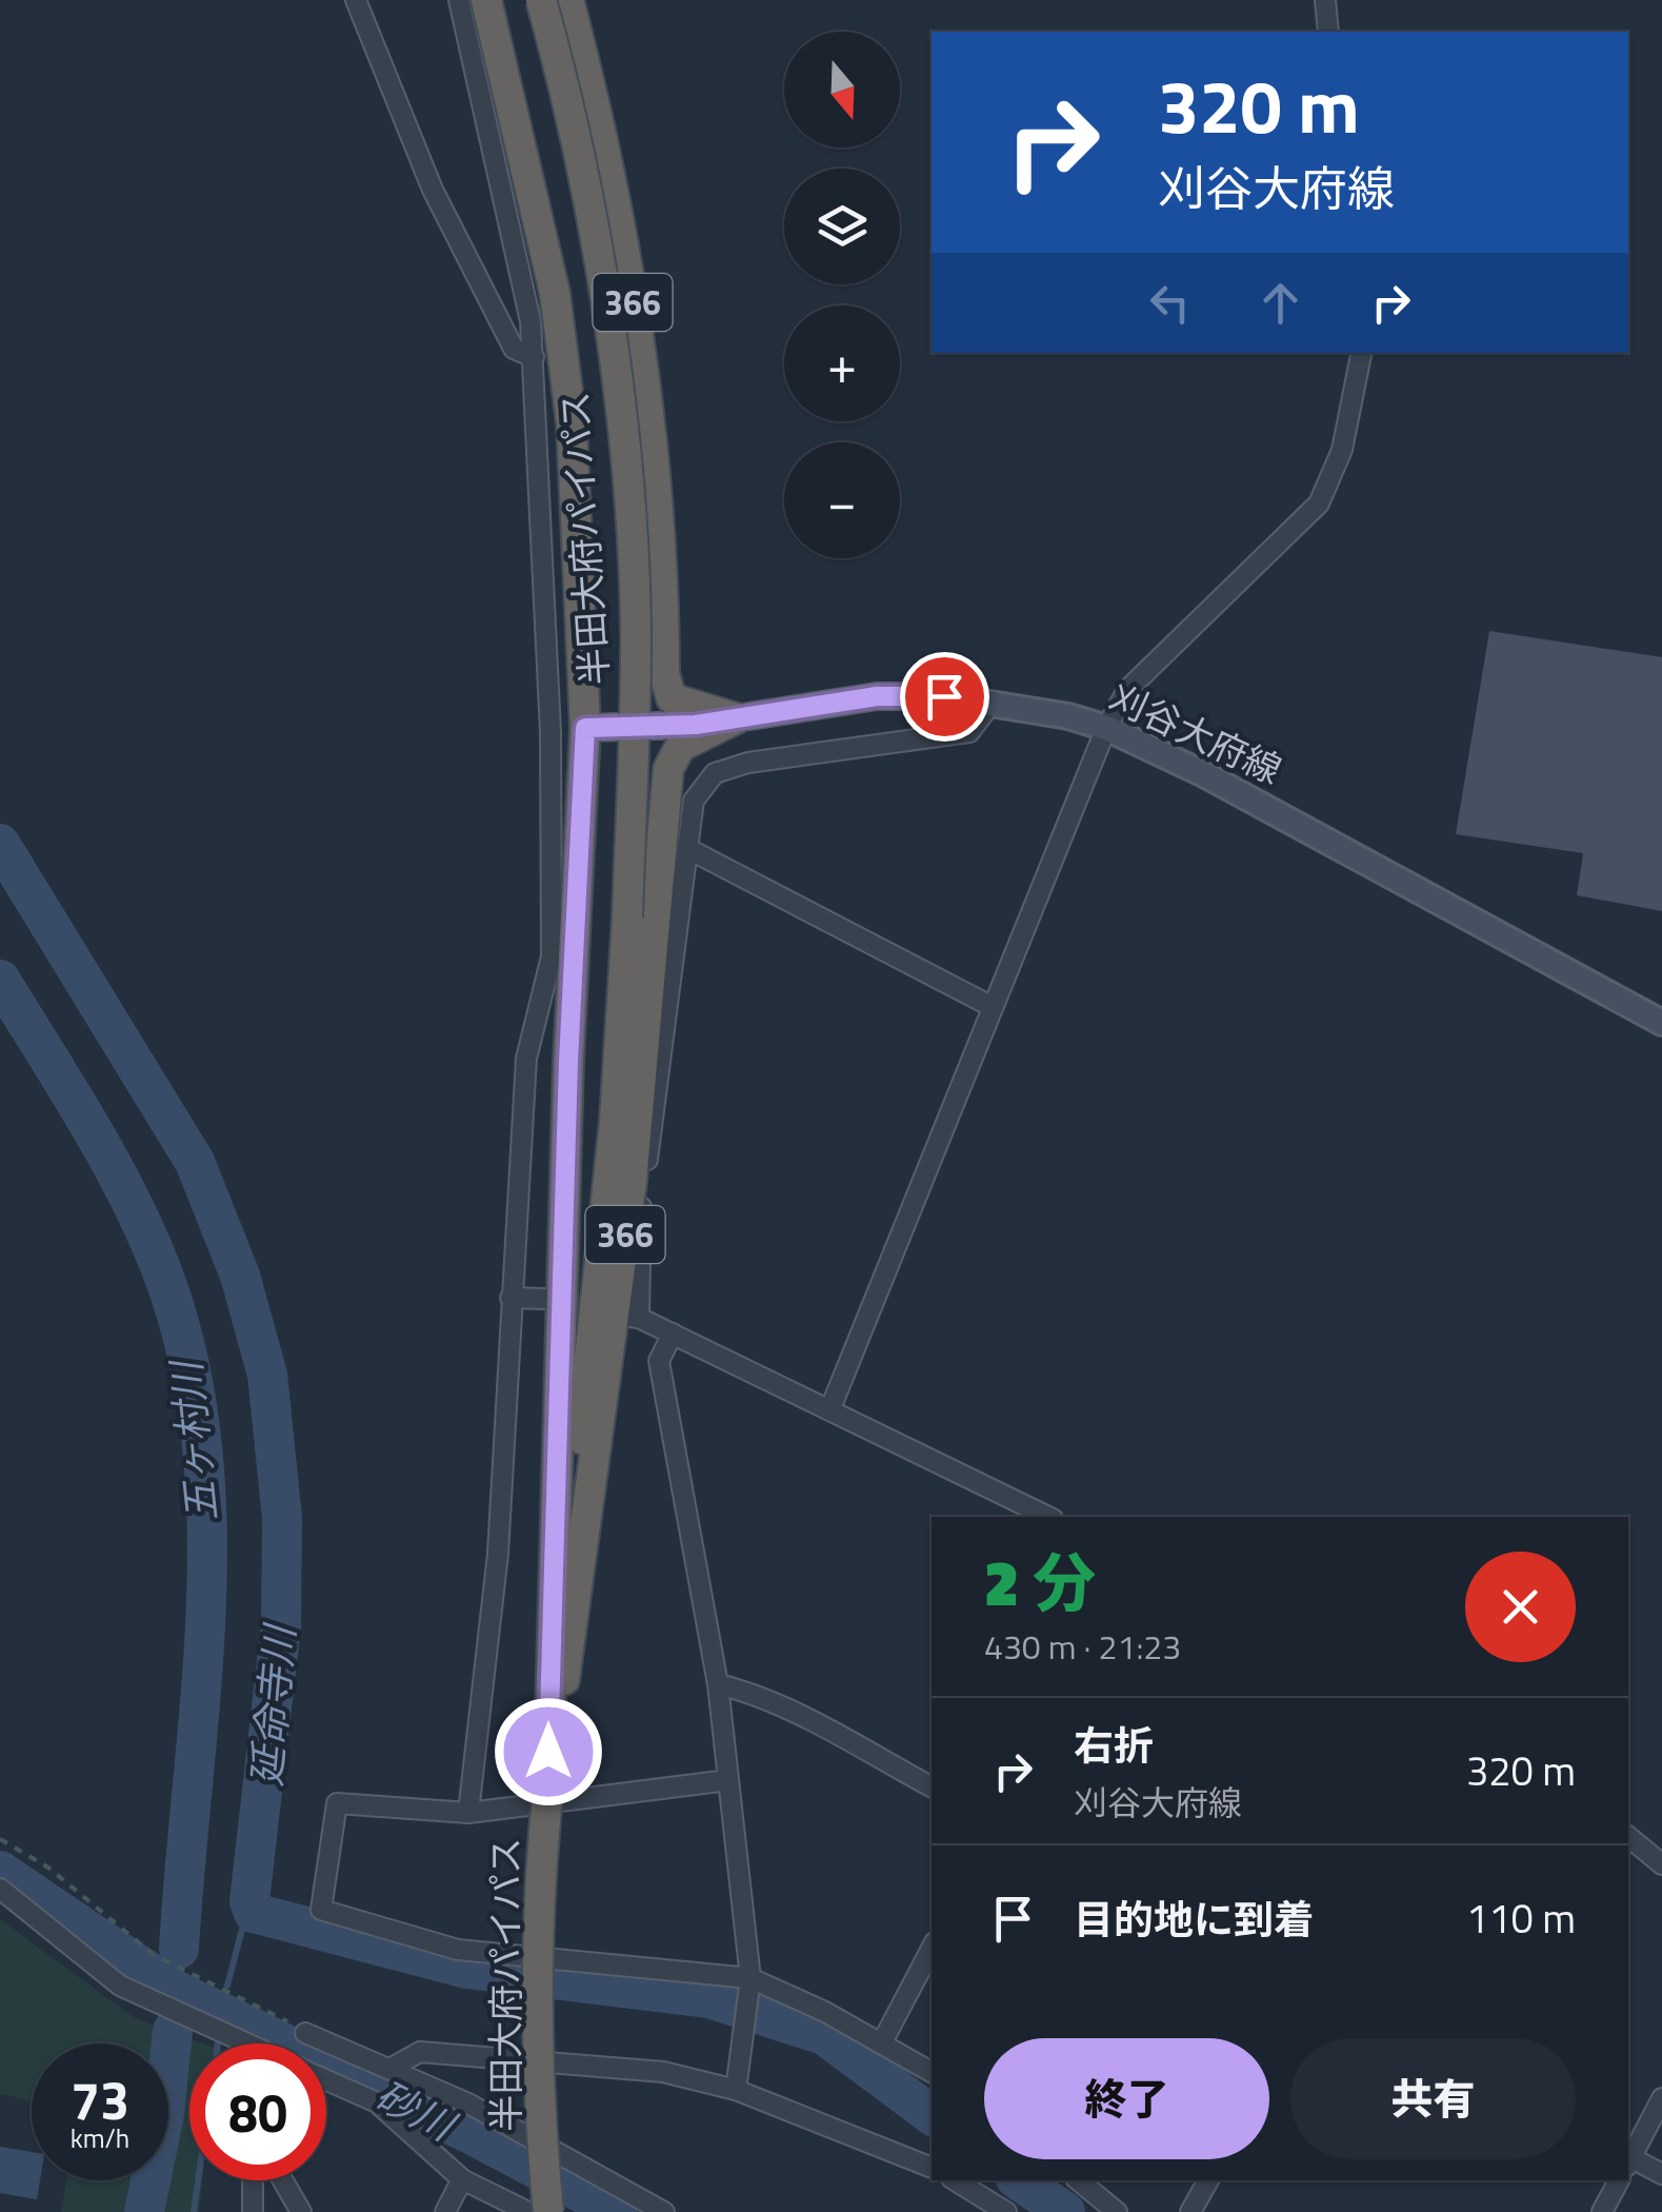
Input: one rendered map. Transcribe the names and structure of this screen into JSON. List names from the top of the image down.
{
  "streets": {
    "highway": ["366", "半田大府パイパス"],
    "main road": ["刈谷大府線"]
  },
  "crossings": [
    ["366", "半田大府パイパス"],
    ["366", "刈谷大府線"]
  ],
  "water": ["五ヶ村川", "延命寺川", "砂川"],
  "north": "bottom",
  "page": {
    "map_buttons": ["+", "−"],
    "turn": ["320 m", "刈谷大府線"],
    "heading": ["2 分", "430 m · 21:23"],
    "list": [
      {
        "name": "右折",
        "note": "刈谷大府線",
        "value": "320 m"
      },
      {
        "name": "目的地に到着",
        "value": "110 m"
      }
    ],
    "buttons": ["終了", "共有"],
    "speed": "73 km/h",
    "limit": "80"
  }
}
